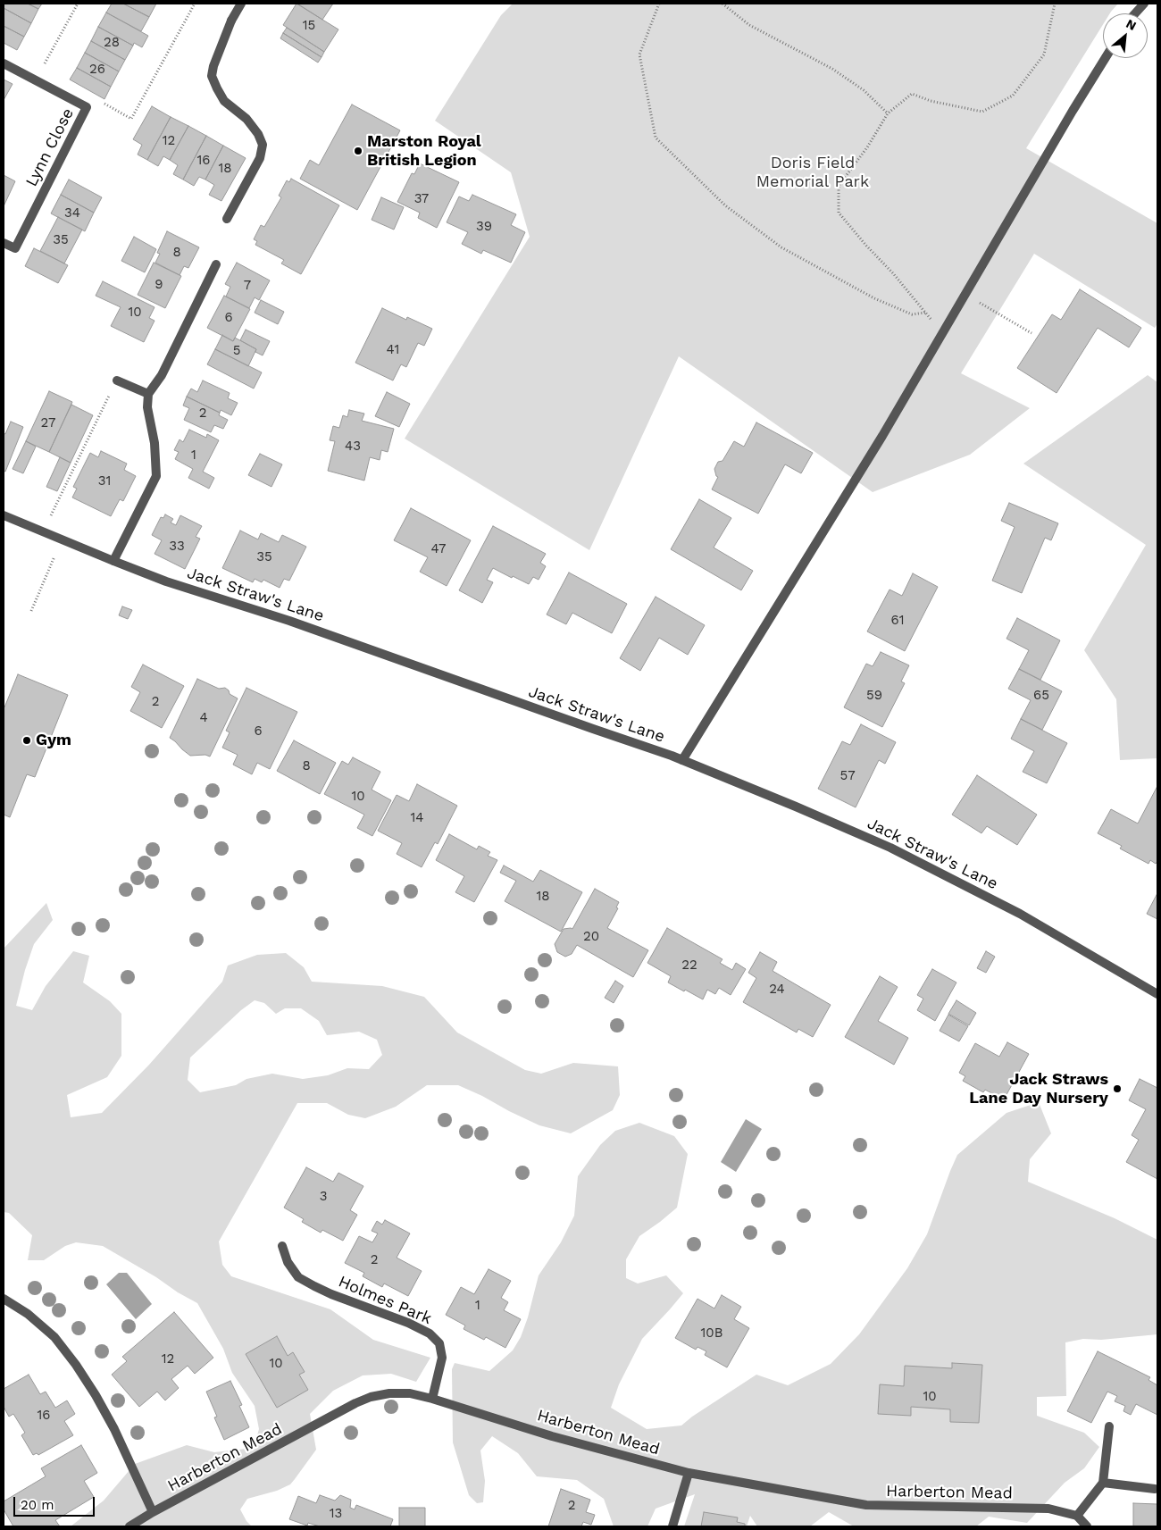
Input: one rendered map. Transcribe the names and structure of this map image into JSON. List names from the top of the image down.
{
  "streets": {
    "street": [
      "Lynn Close",
      "Jack Straw's Lane",
      "Holmes Park",
      "Harberton Mead"
    ]
  },
  "crossings": [
    ["Holmes Park", "Harberton Mead"]
  ],
  "parks": ["Doris Field Memorial Park"],
  "places": ["Marston Royal British Legion", "Gym", "Jack Straws Lane Day Nursery"],
  "house_numbers": [
    "15",
    "28",
    "26",
    "12",
    "16",
    "18",
    "37",
    "34",
    "39",
    "35",
    "8",
    "9",
    "7",
    "10",
    "6",
    "41",
    "5",
    "2",
    "27",
    "43",
    "1",
    "31",
    "33",
    "47",
    "35",
    "61",
    "59",
    "65",
    "2",
    "4",
    "6",
    "8",
    "57",
    "10",
    "14",
    "18",
    "20",
    "22",
    "24",
    "3",
    "2",
    "1",
    "10B",
    "12",
    "10",
    "10",
    "16",
    "2",
    "13"
  ],
  "scale_bar": "20 m",
  "north": "top right"
}
